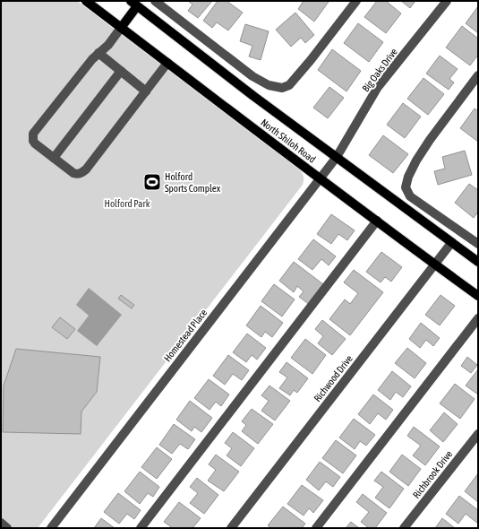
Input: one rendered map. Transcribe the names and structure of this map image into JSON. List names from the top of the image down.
{
  "streets": {
    "main road": ["North Shiloh Road"],
    "street": [
      "Big Oaks Drive",
      "Homestead Place",
      "Richwood Drive",
      "Richbrook Drive"
    ]
  },
  "crossings": [
    ["Big Oaks Drive", "North Shiloh Road"],
    ["Big Oaks Drive", "Homestead Place"],
    ["North Shiloh Road", "Homestead Place"],
    ["North Shiloh Road", "Richwood Drive"]
  ],
  "parks": ["Holford Park"],
  "places": {
    "sports": ["Holford Sports Complex"]
  }
}
